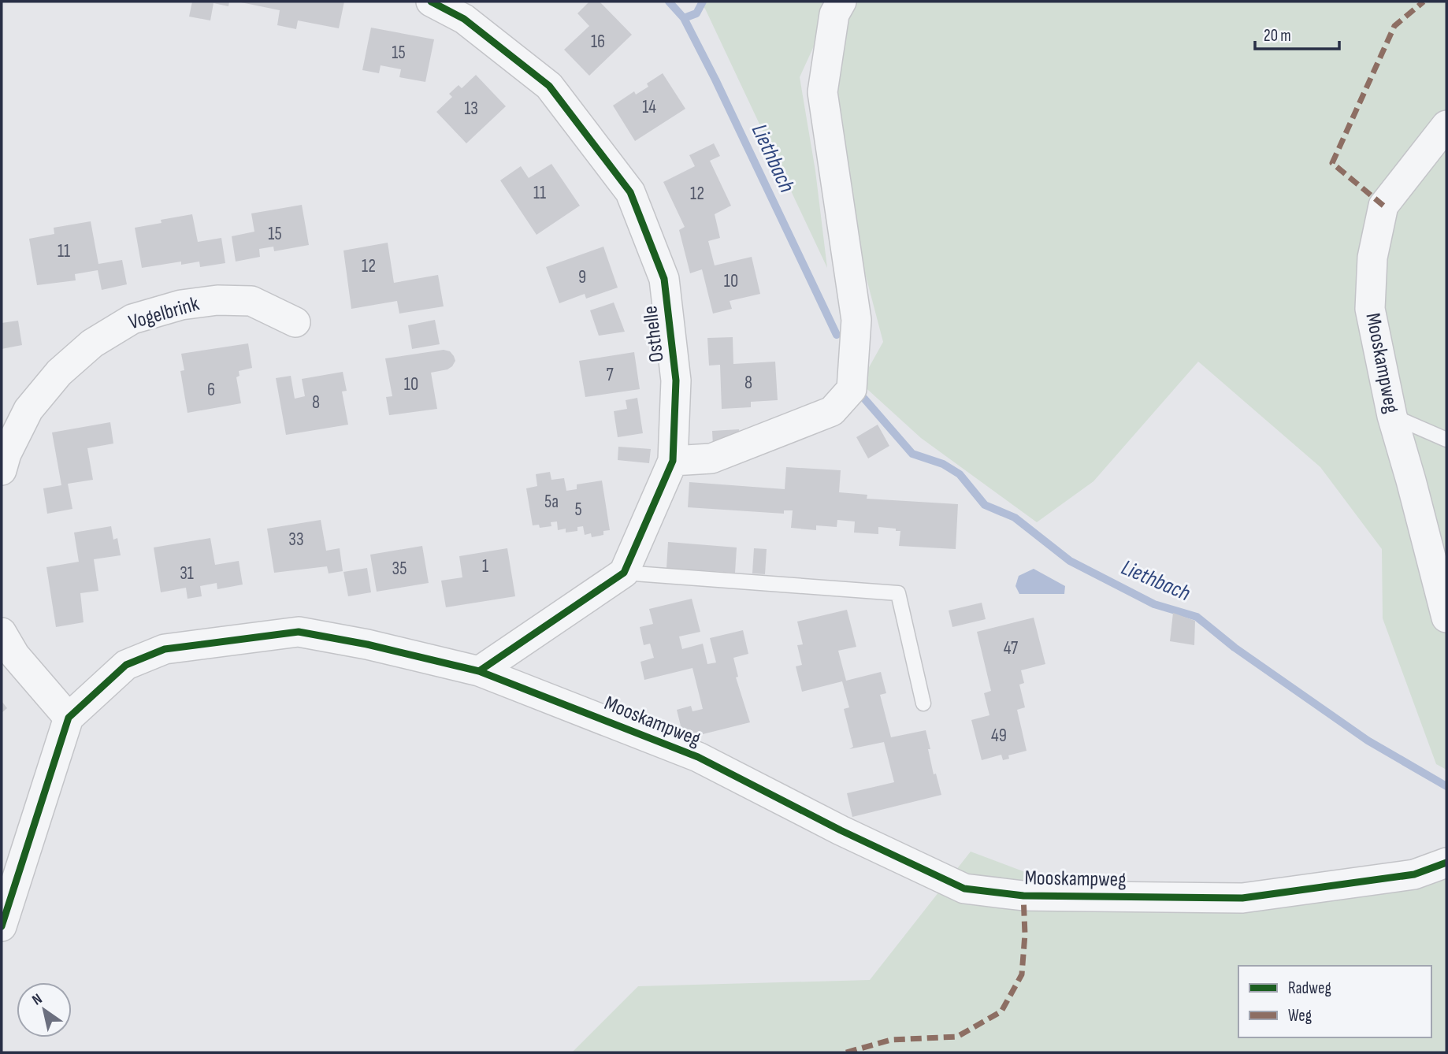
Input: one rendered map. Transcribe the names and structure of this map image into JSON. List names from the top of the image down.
{
  "streets": {
    "street": ["Vogelbrink", "Osthelle", "Mooskampweg"]
  },
  "water": ["Liethbach"],
  "house_numbers": [
    "16",
    "15",
    "14",
    "13",
    "11",
    "12",
    "15",
    "11",
    "12",
    "9",
    "10",
    "7",
    "8",
    "10",
    "6",
    "8",
    "5a",
    "5",
    "33",
    "1",
    "35",
    "31",
    "47",
    "49"
  ],
  "legend": ["Radweg", "Weg"],
  "scale_bar": "20 m",
  "north": "top left"
}
